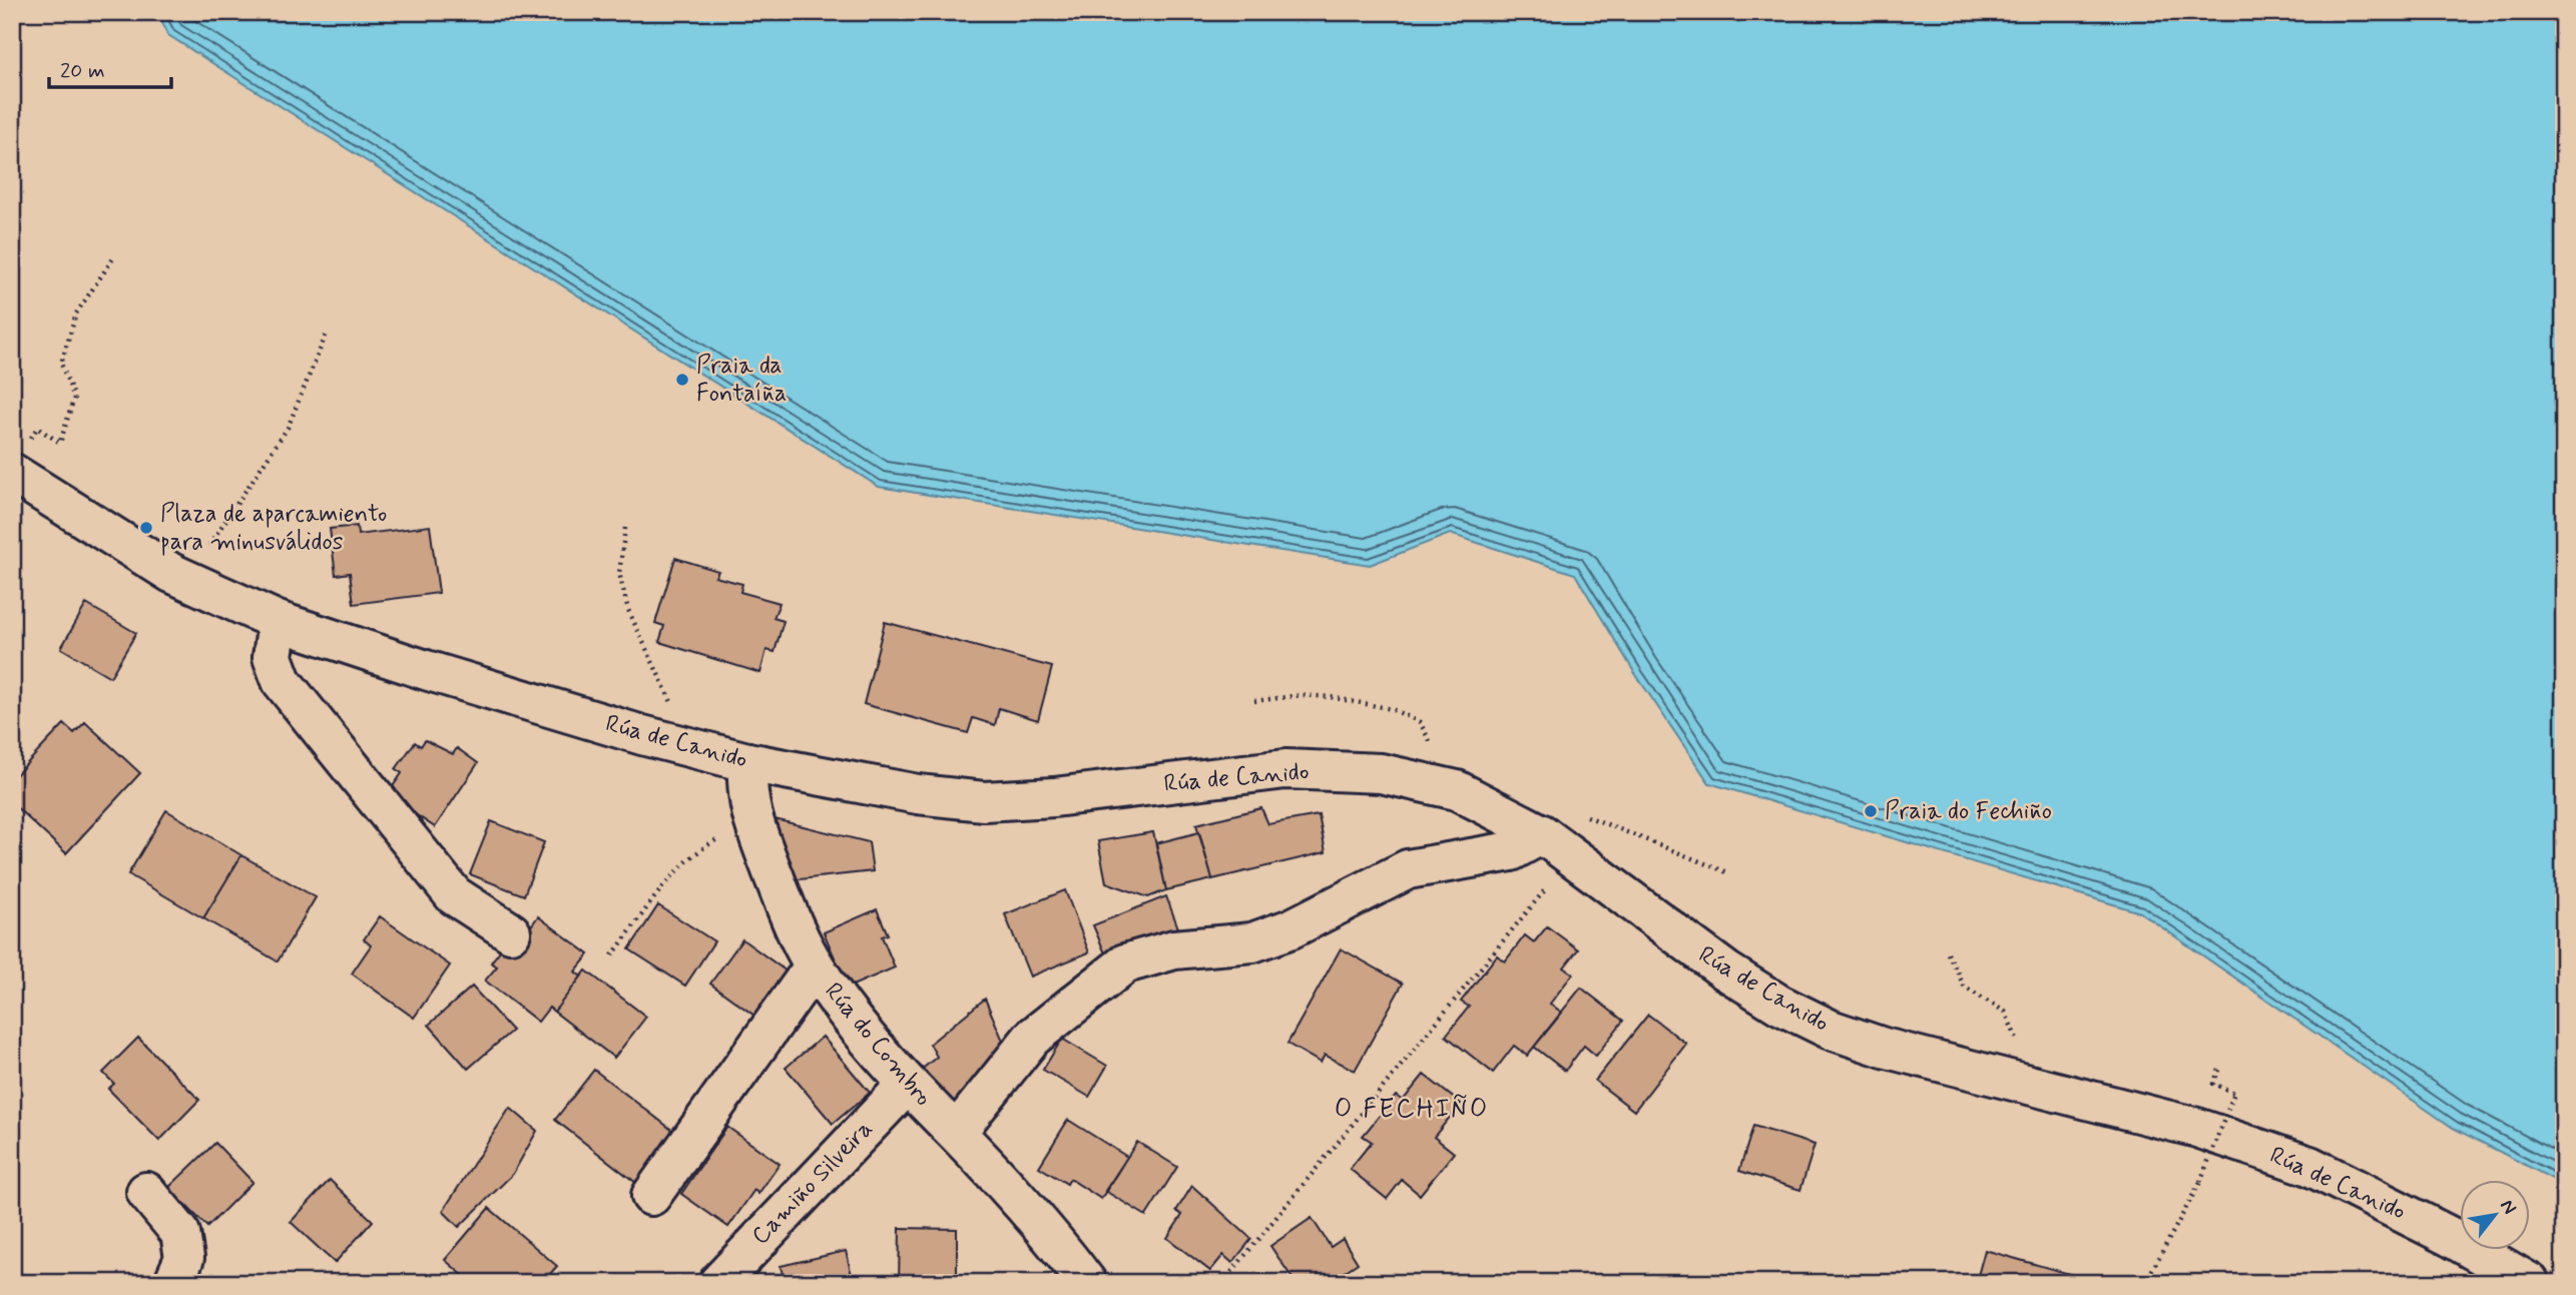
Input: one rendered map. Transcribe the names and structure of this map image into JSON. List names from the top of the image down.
{
  "streets": {
    "main road": ["Rúa de Canido", "Rúa do Combro", "Camiño Silveira"]
  },
  "crossings": [
    ["Rúa de Canido", "Rúa do Combro"],
    ["Rúa do Combro", "Camiño Silveira"]
  ],
  "districts": ["O FECHIÑO"],
  "places": ["Praia da Fontaíña", "Plaza de aparcamiento para minusválidos", "Praia do Fechiño"],
  "scale_bar": "20 m",
  "north": "top right"
}
